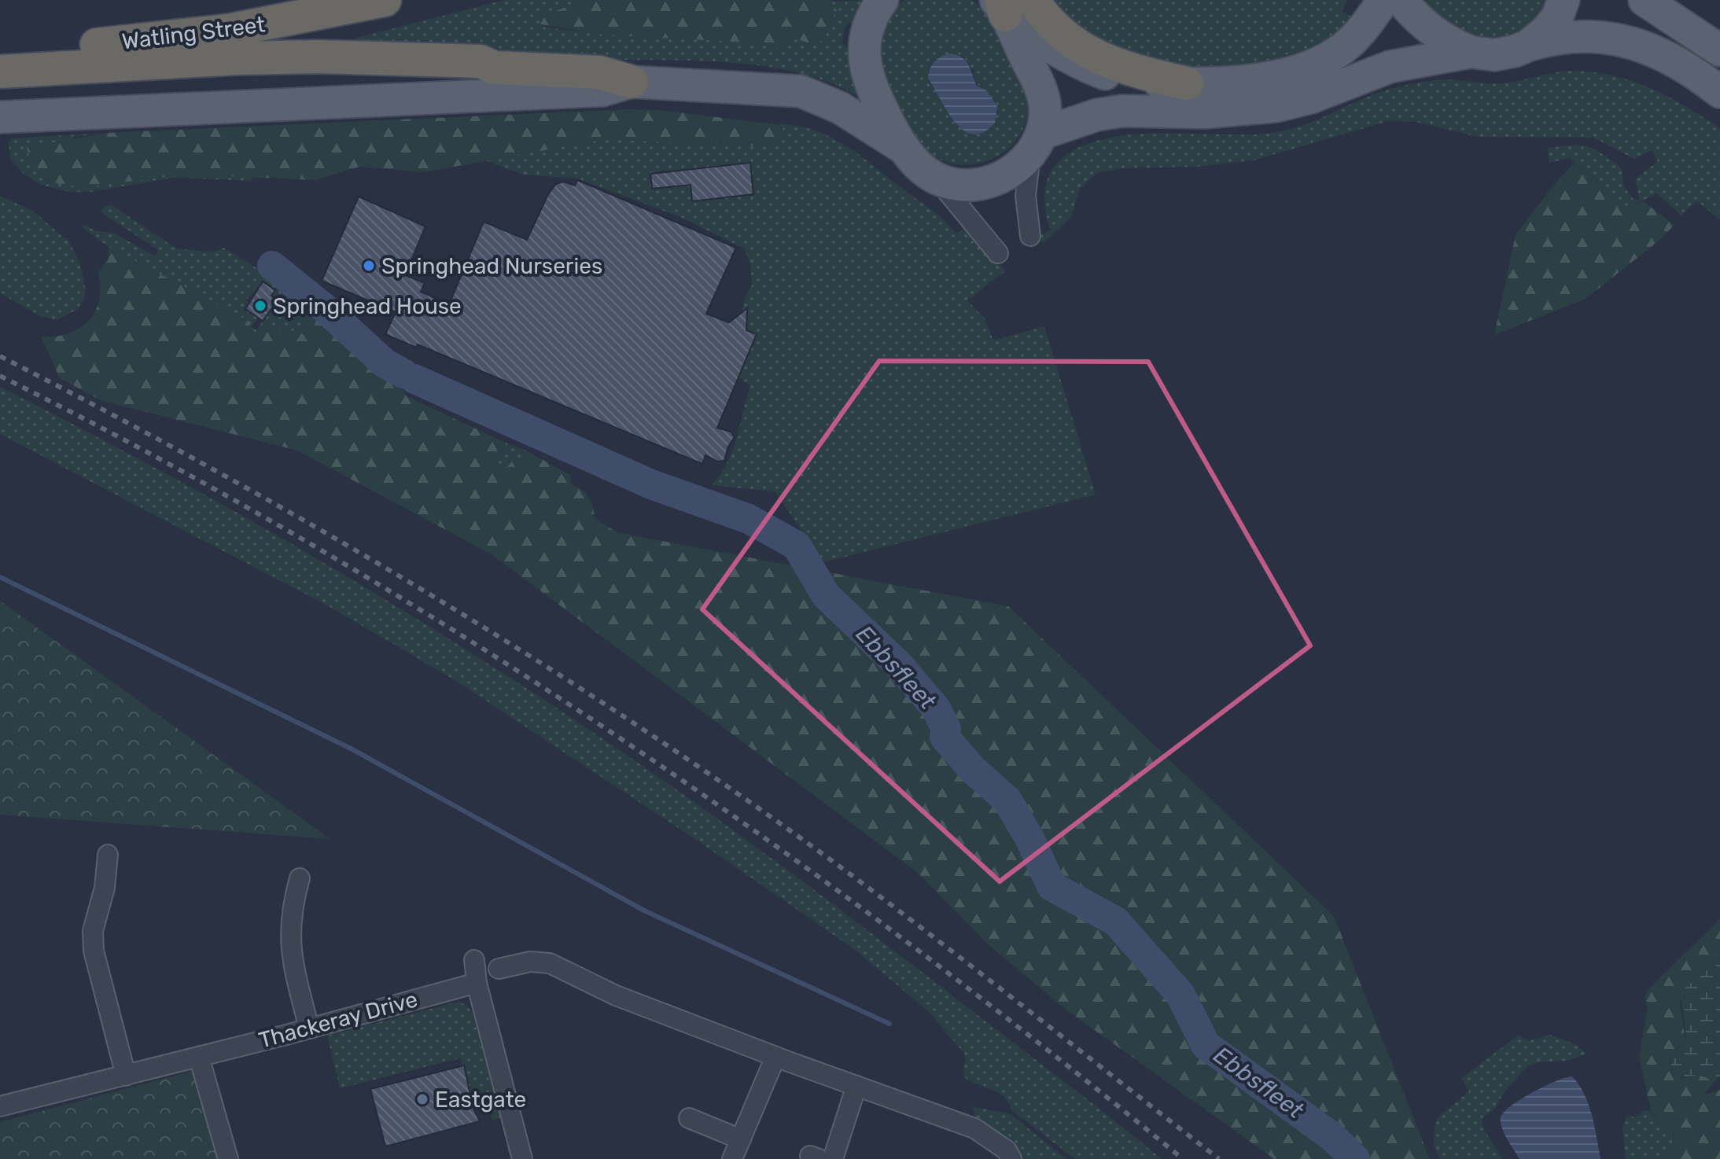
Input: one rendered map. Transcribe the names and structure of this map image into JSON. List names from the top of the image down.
{
  "streets": {
    "highway": ["Watling Street"],
    "street": ["Thackeray Drive"]
  },
  "water": ["Ebbsfleet"],
  "places": ["Springhead Nurseries", "Springhead House", "Eastgate"]
}
